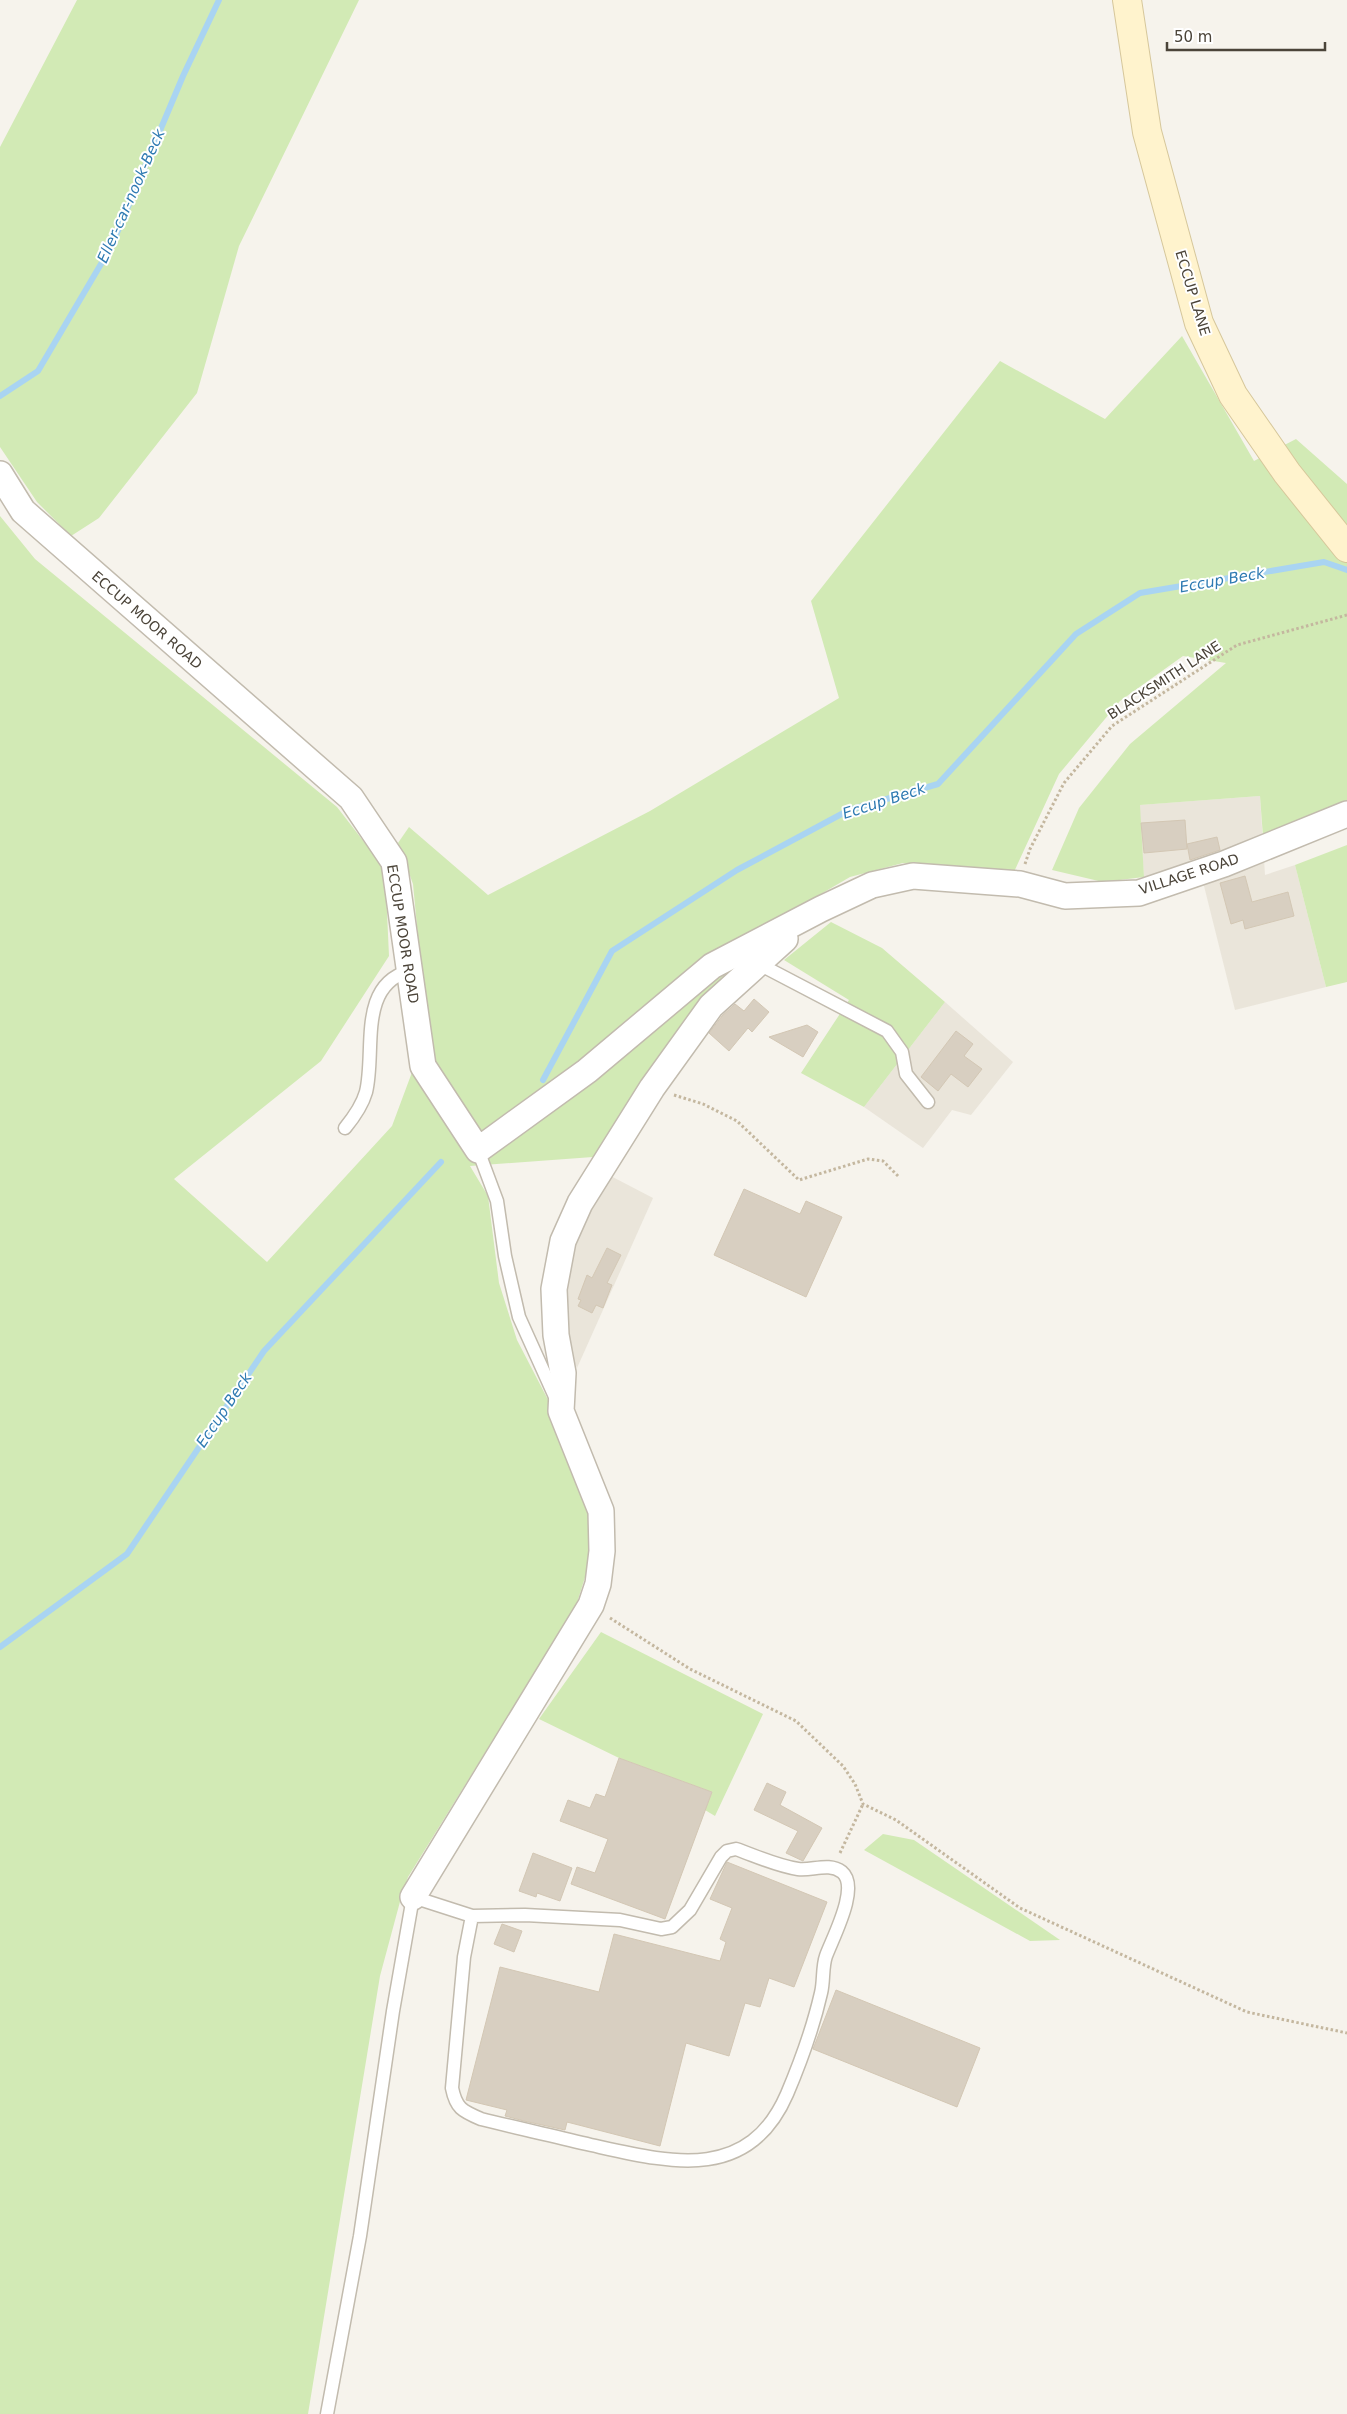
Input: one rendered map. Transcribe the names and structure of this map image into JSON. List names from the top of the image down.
{
  "streets": {
    "street": ["ECCUP LANE", "ECCUP MOOR ROAD", "VILLAGE ROAD"],
    "path": ["BLACKSMITH LANE"]
  },
  "crossings": [
    ["BLACKSMITH LANE", "VILLAGE ROAD"]
  ],
  "water": ["Eller-car-nook-Beck", "Eccup Beck"],
  "scale_bar": "50 m"
}
